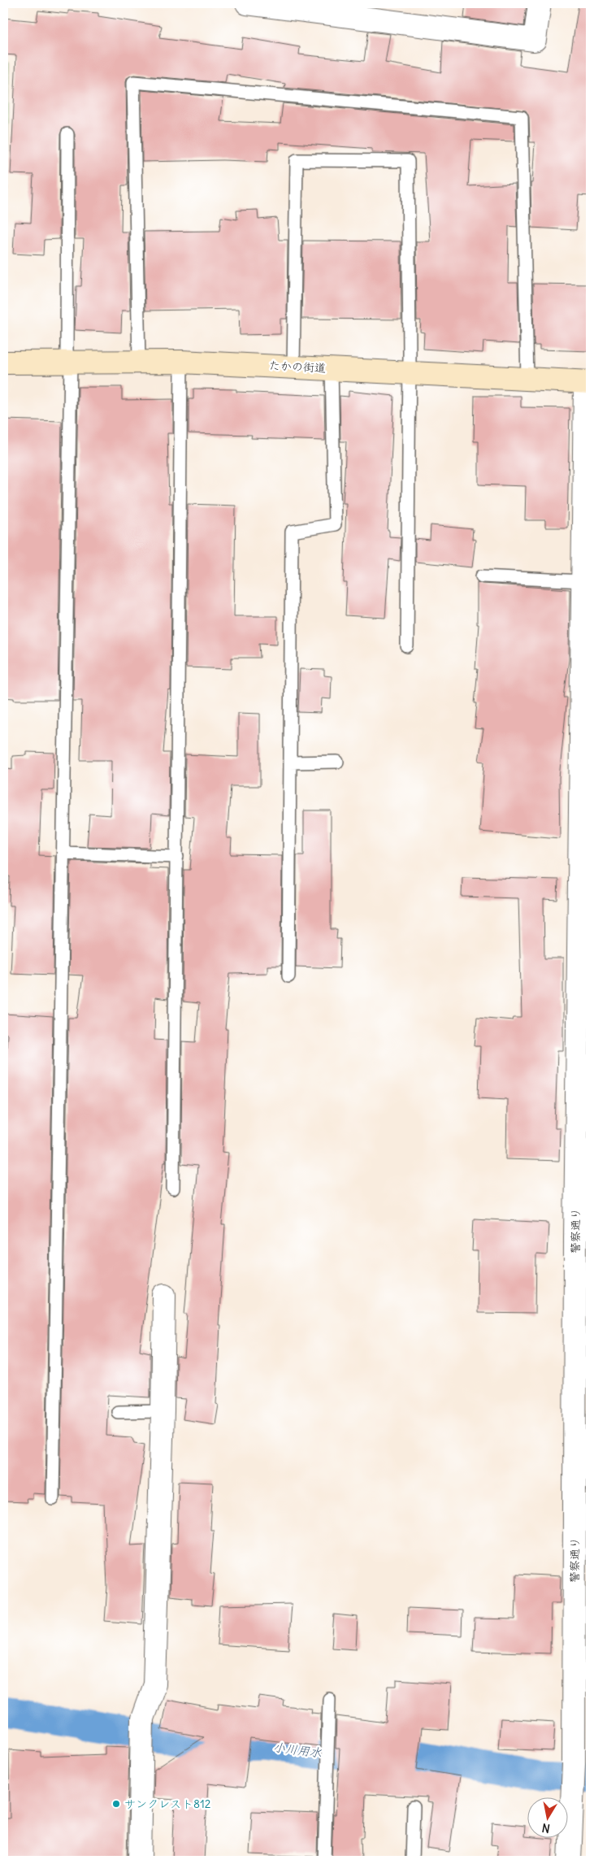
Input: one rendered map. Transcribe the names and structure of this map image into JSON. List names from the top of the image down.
{
  "streets": {
    "street": ["たかの街道", "警察通り"]
  },
  "crossings": [
    ["たかの街道", "警察通り"]
  ],
  "water": ["小川用水"],
  "places": ["サンクレスト812"],
  "north": "bottom"
}
